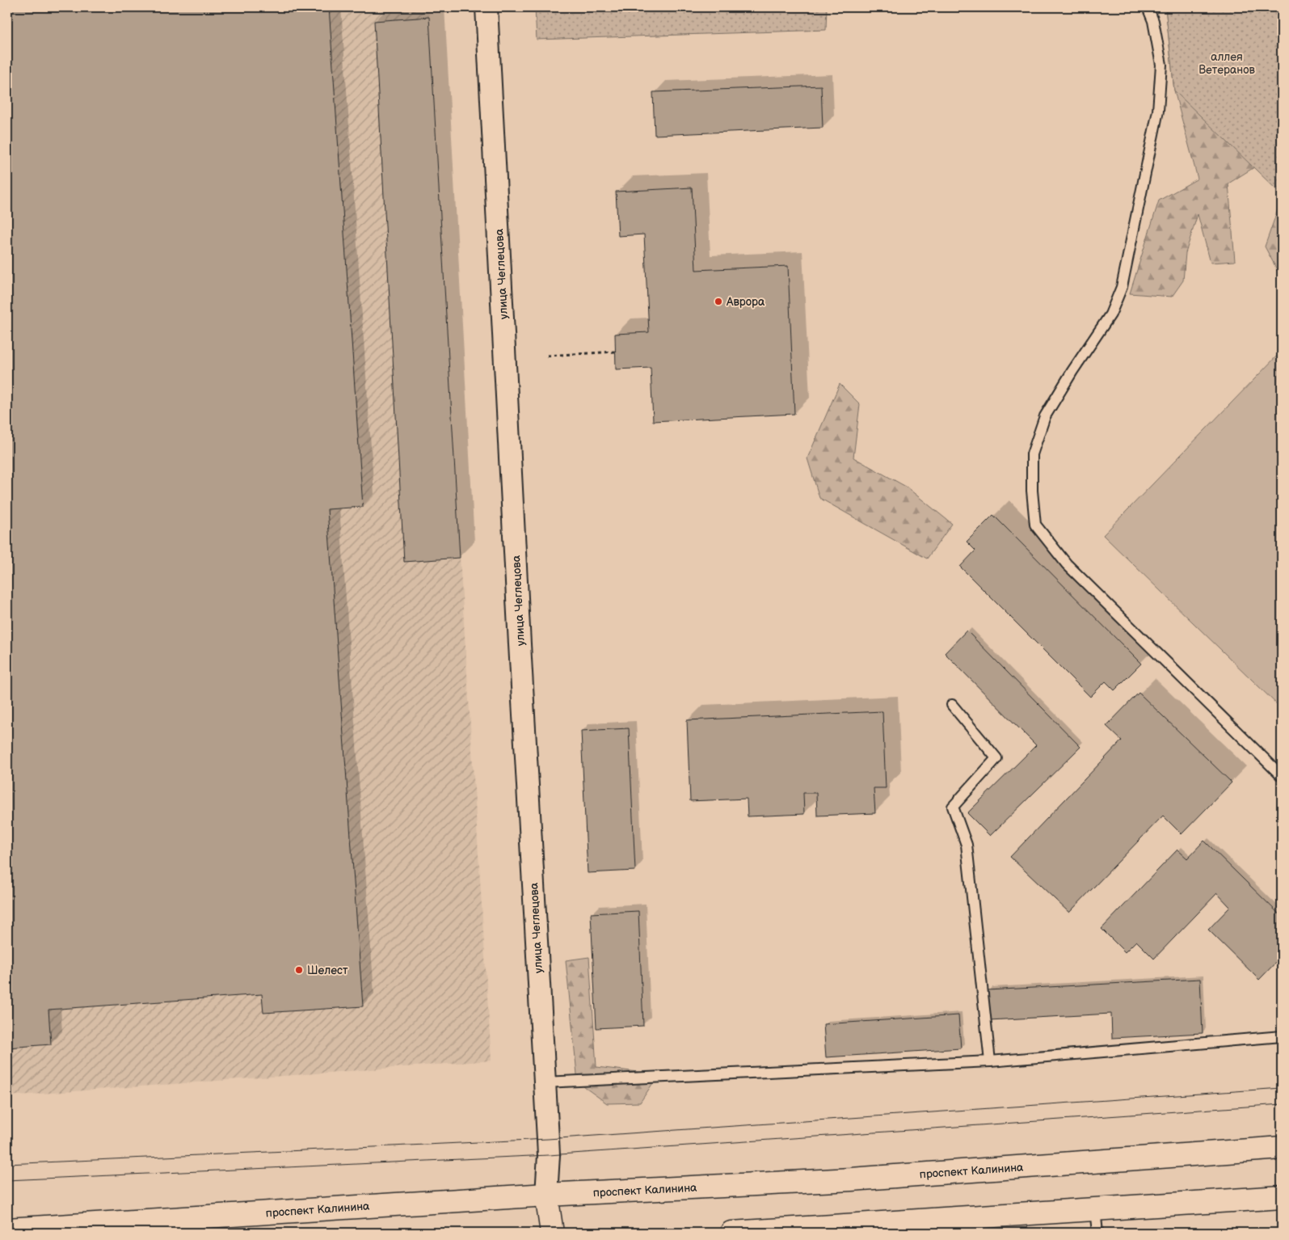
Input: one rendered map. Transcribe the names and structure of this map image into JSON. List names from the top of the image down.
{
  "streets": {
    "main road": ["проспект Калинина"],
    "street": ["улица Чеглецова"]
  },
  "crossings": [
    ["улица Чеглецова", "проспект Калинина"]
  ],
  "parks": ["аллея Ветеранов"],
  "places": ["Аврора", "Шелест"]
}
